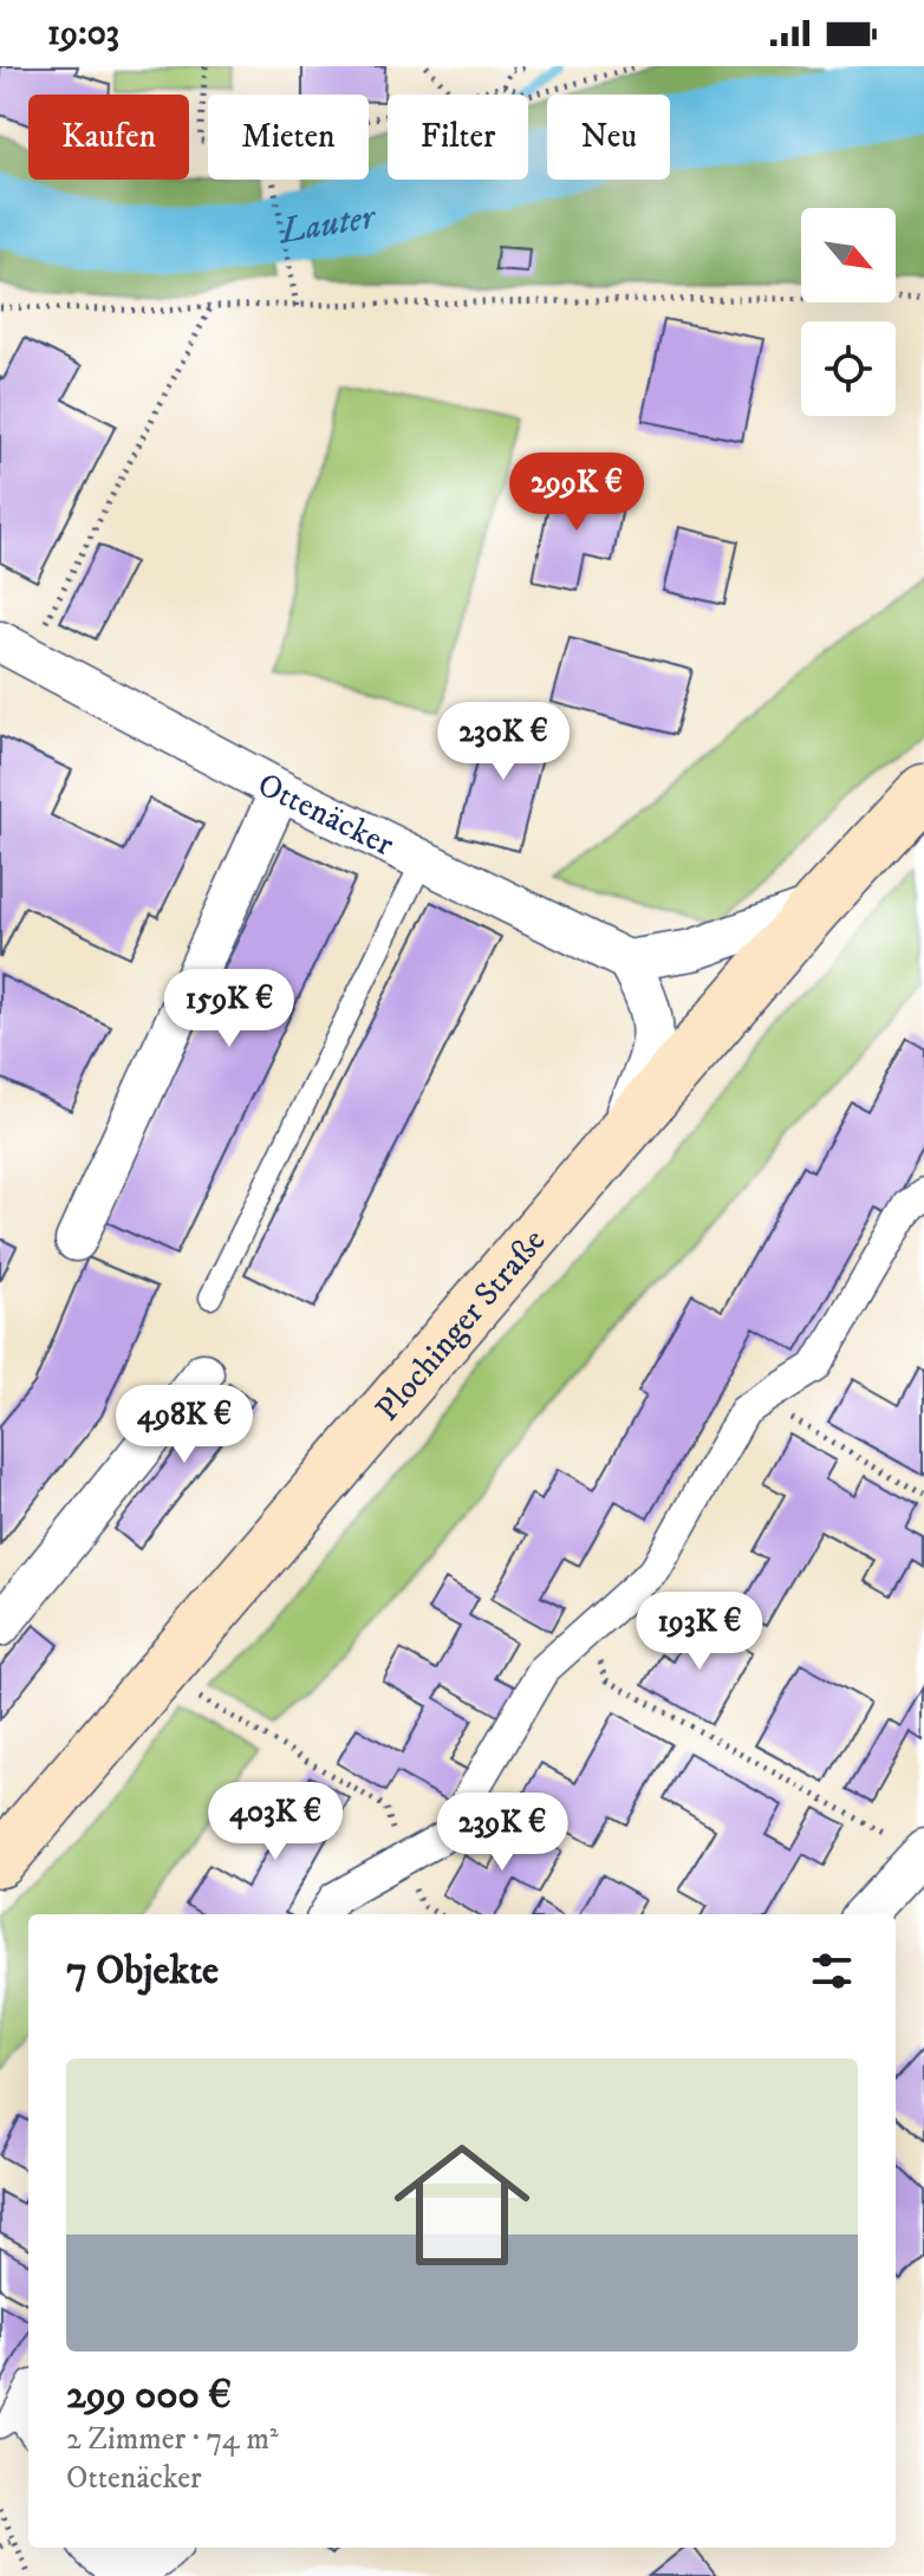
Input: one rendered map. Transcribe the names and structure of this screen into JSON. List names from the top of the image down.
{
  "streets": {
    "main road": ["Plochinger Straße"],
    "street": ["Ottenäcker"]
  },
  "water": ["Lauter"],
  "north": "bottom right",
  "page": {
    "status": "19:03",
    "chip": [
      "Kaufen",
      "Mieten",
      "Filter",
      "Neu"
    ],
    "price": [
      "299K €",
      "230K €",
      "159K €",
      "498K €",
      "193K €",
      "403K €",
      "239K €"
    ],
    "heading": "7 Objekte",
    "list": [
      {
        "name": "299 000 €",
        "note": "2 Zimmer · 74 m² · Ottenäcker"
      }
    ]
  }
}
